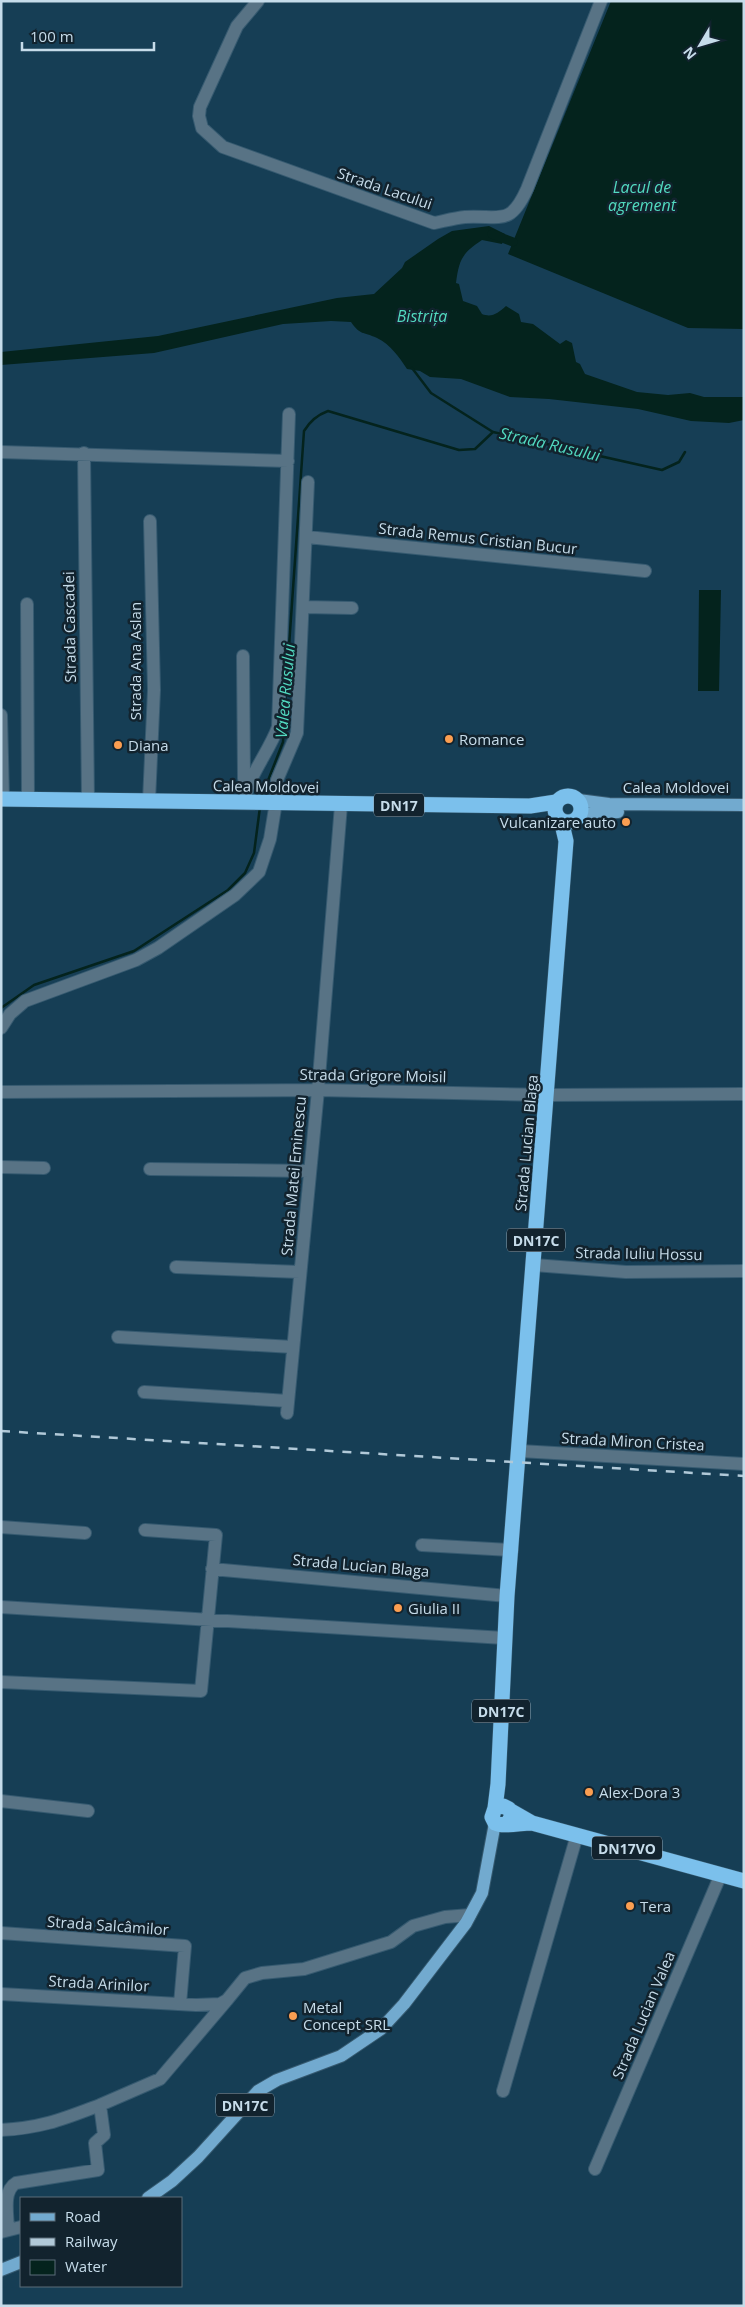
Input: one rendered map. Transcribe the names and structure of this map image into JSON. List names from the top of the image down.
{
  "streets": {
    "highway": [
      "Calea Moldovei",
      "DN17",
      "Strada Lucian Blaga",
      "DN17C",
      "DN17VO"
    ],
    "street": [
      "Strada Lacului",
      "Strada Remus Cristian Bucur",
      "Strada Cascadei",
      "Strada Ana Aslan",
      "Strada Grigore Moisil",
      "Strada Matei Eminescu",
      "Strada Iuliu Hossu",
      "Strada Miron Cristea",
      "Strada Salcâmilor",
      "Strada Arinilor",
      "Strada Lucian Valea"
    ]
  },
  "crossings": [
    ["Strada Cascadei", "Calea Moldovei"],
    ["Strada Ana Aslan", "Calea Moldovei"],
    ["Calea Moldovei", "Strada Lucian Blaga"],
    ["Calea Moldovei", "Strada Matei Eminescu"],
    ["Strada Grigore Moisil", "Strada Lucian Blaga"],
    ["Strada Grigore Moisil", "Strada Matei Eminescu"],
    ["Strada Lucian Blaga", "DN17C"],
    ["Strada Lucian Blaga", "Strada Iuliu Hossu"],
    ["Strada Lucian Blaga", "Strada Miron Cristea"],
    ["Strada Lucian Blaga", "DN17VO"],
    ["DN17C", "DN17VO"],
    ["DN17VO", "Strada Lucian Valea"],
    ["Strada Salcâmilor", "Strada Arinilor"]
  ],
  "water": [
    "Lacul de agrement",
    "Bistrița",
    "Strada Rusului",
    "Valea Rusului"
  ],
  "places": [
    "Romance",
    "Diana",
    "Vulcanizare auto",
    "Giulia II",
    "Alex-Dora 3",
    "Tera",
    "Metal Concept SRL"
  ],
  "legend": ["Road", "Railway", "Water"],
  "scale_bar": "100 m",
  "north": "bottom left"
}
